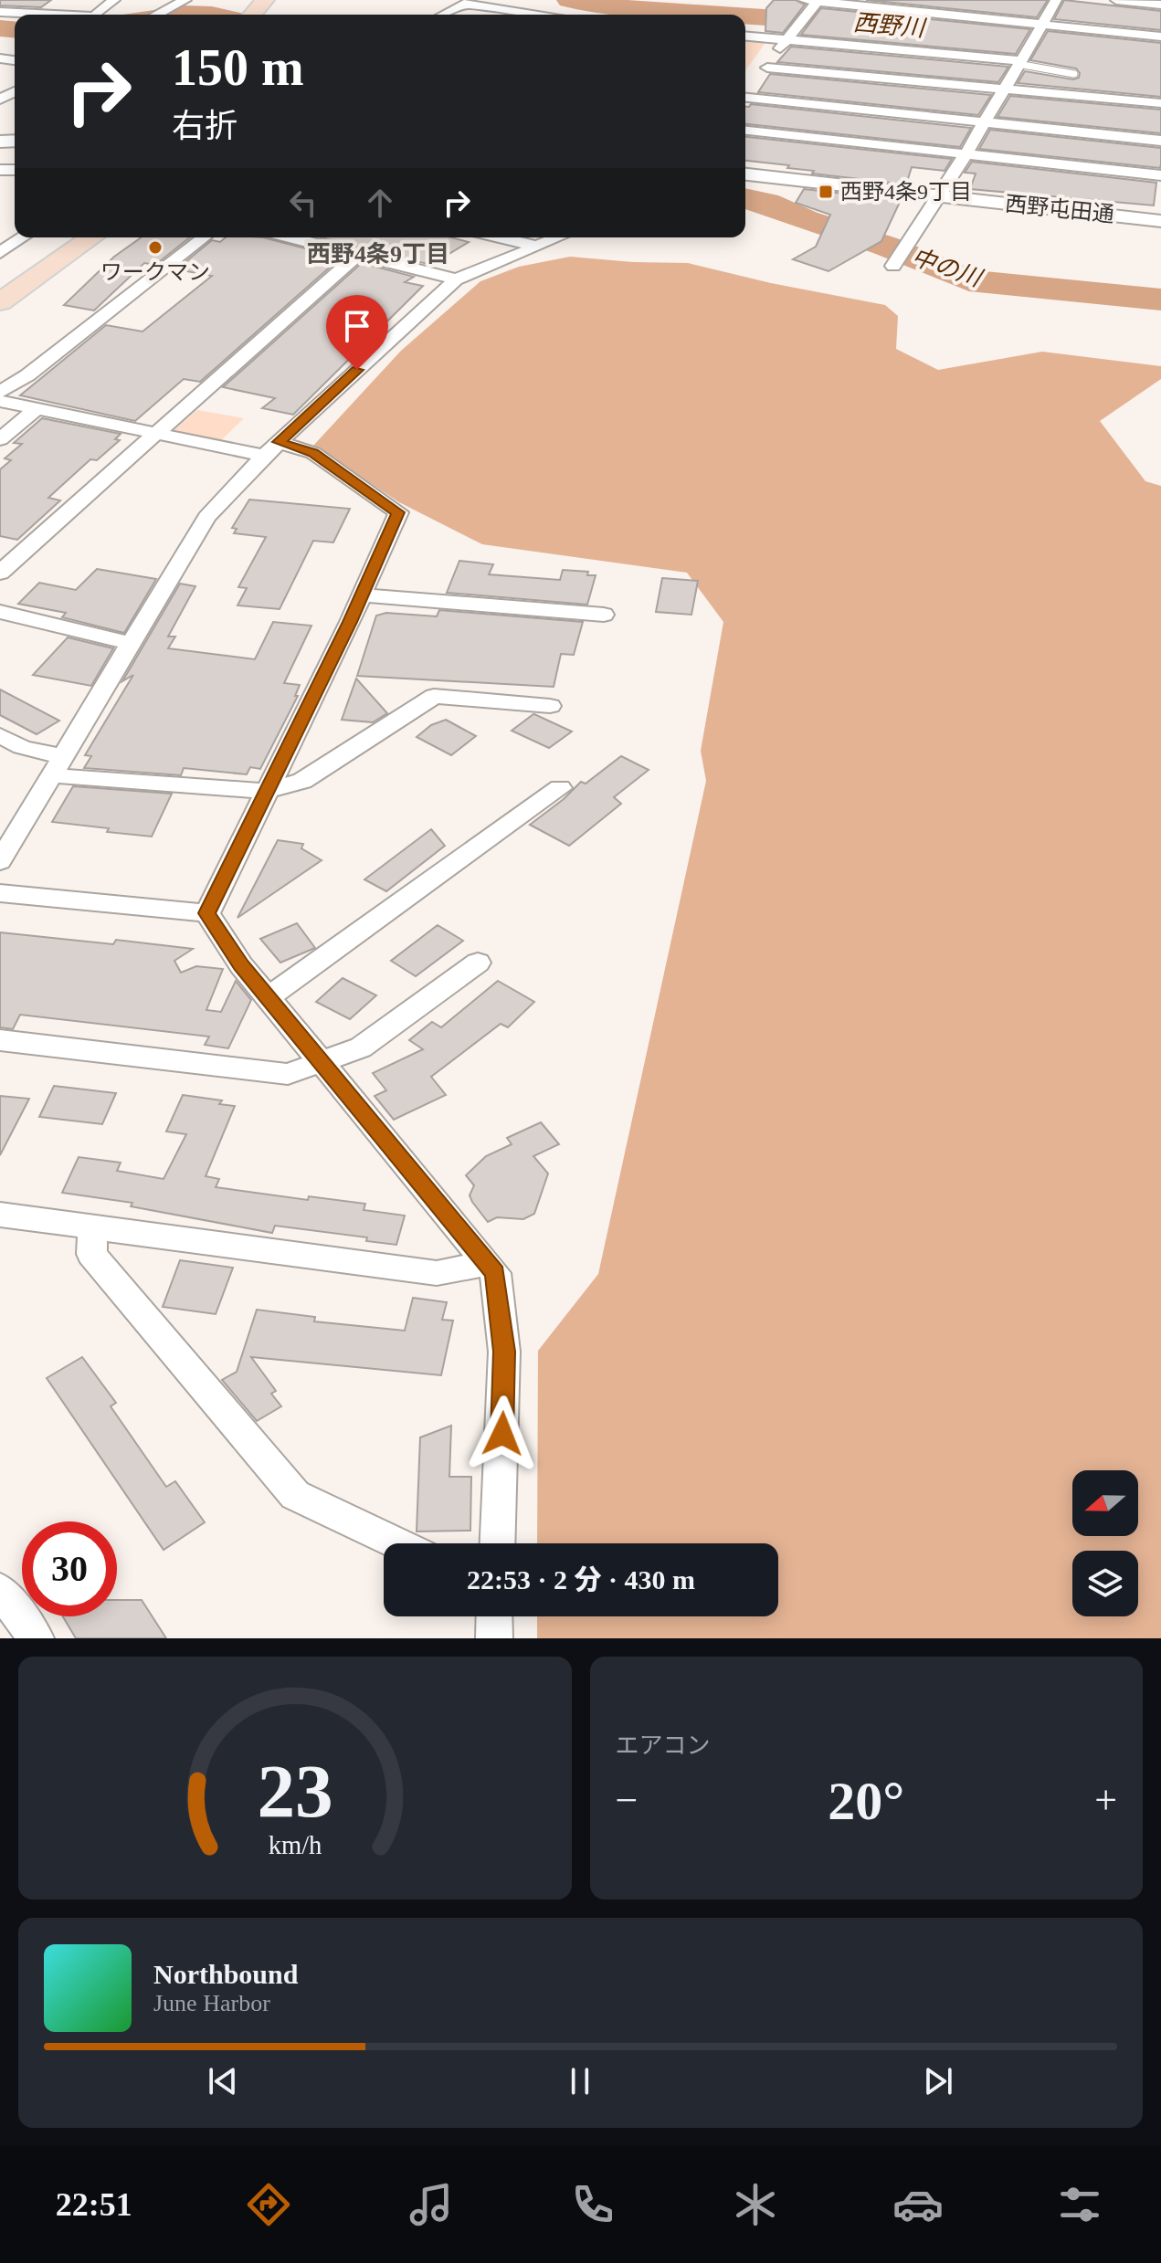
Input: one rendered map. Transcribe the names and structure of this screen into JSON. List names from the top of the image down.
{
  "streets": {
    "street": ["西野屯田通"]
  },
  "districts": ["西野4条9丁目"],
  "water": ["西野川", "中の川"],
  "places": {
    "transit": ["西野4条9丁目"],
    "other": ["ワークマン"]
  },
  "north": "left",
  "page": {
    "turn": ["150 m", "右折"],
    "limit": "30",
    "trip": "22:53 · 2 分 · 430 m",
    "tile": "エアコン",
    "heat": ["−", "20°", "+"],
    "song": ["Northbound", "June Harbor"],
    "tabs": "22:51",
    "gauge": ["23", "km/h"]
  }
}
